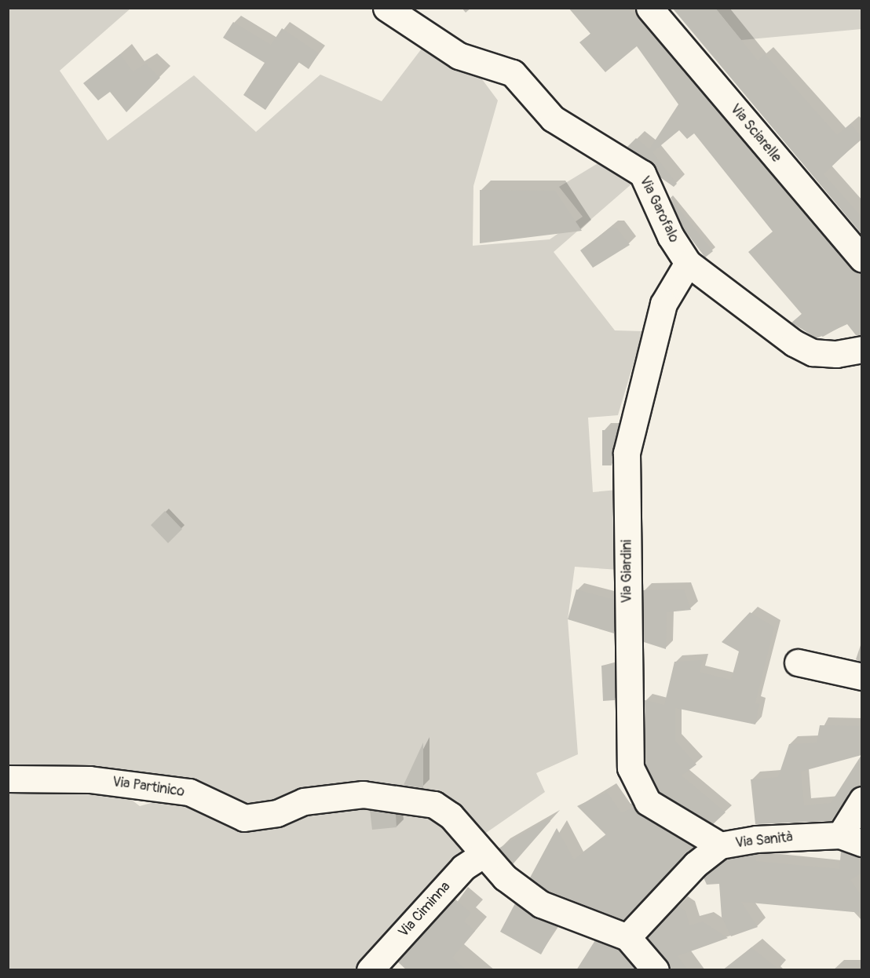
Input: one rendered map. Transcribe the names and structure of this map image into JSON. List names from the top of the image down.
{
  "streets": {
    "street": [
      "Via Sciarelle",
      "Via Garofalo",
      "Via Giardini",
      "Via Partinico",
      "Via Sanità",
      "Via Ciminna"
    ]
  },
  "crossings": [
    ["Via Garofalo", "Via Giardini"],
    ["Via Giardini", "Via Sanità"],
    ["Via Partinico", "Via Sanità"],
    ["Via Partinico", "Via Ciminna"]
  ]
}
